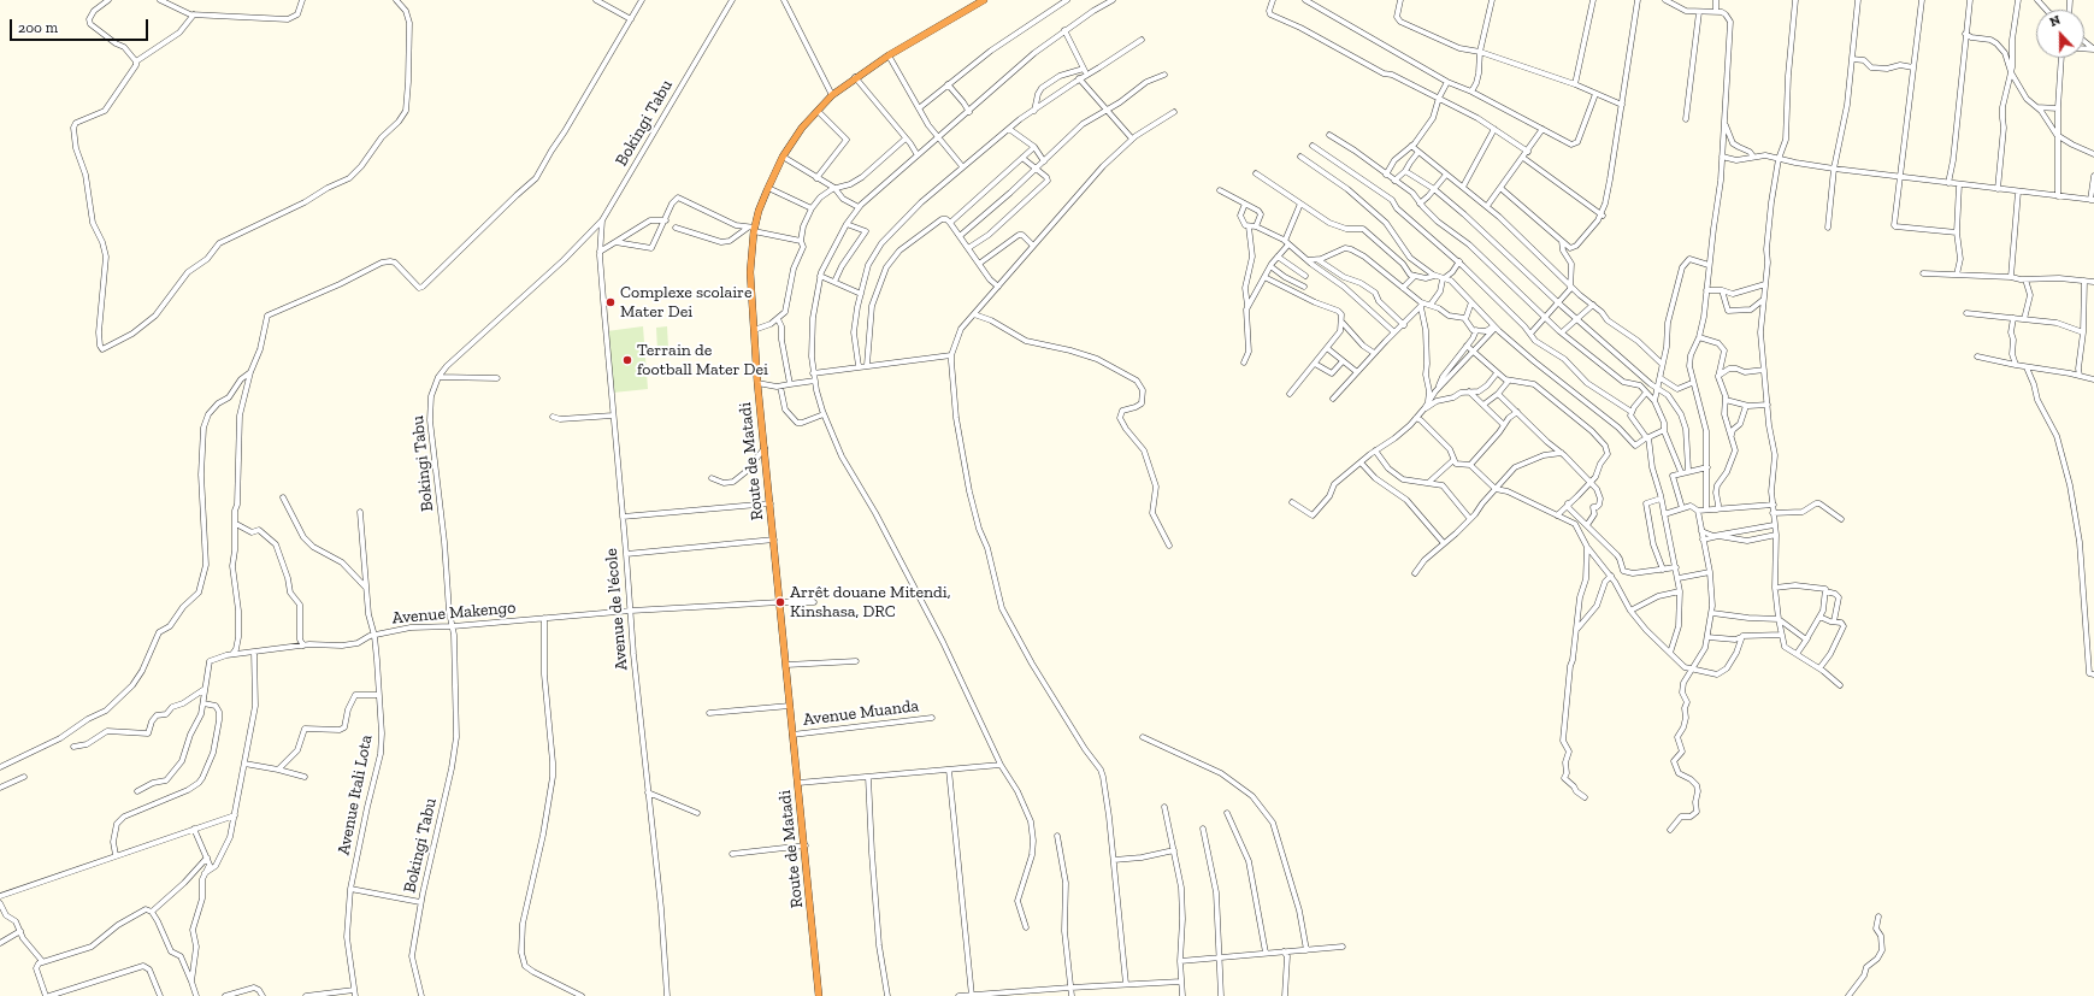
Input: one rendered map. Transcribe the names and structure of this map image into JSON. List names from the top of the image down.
{
  "streets": {
    "highway": ["Route de Matadi"],
    "street": [
      "Bokingi Tabu",
      "Avenue de l'école",
      "Avenue Makengo",
      "Avenue Muanda",
      "Avenue Itali Lota"
    ]
  },
  "crossings": [
    ["Bokingi Tabu", "Avenue de l'école"],
    ["Bokingi Tabu", "Avenue Makengo"],
    ["Route de Matadi", "Avenue Makengo"],
    ["Route de Matadi", "Avenue Muanda"],
    ["Avenue de l'école", "Avenue Makengo"],
    ["Avenue Makengo", "Avenue Itali Lota"]
  ],
  "places": ["Complexe scolaire Mater Dei", "Terrain de football Mater Dei", "Arrêt douane Mitendi, Kinshasa, DRC"],
  "scale_bar": "200 m",
  "north": "top"
}
